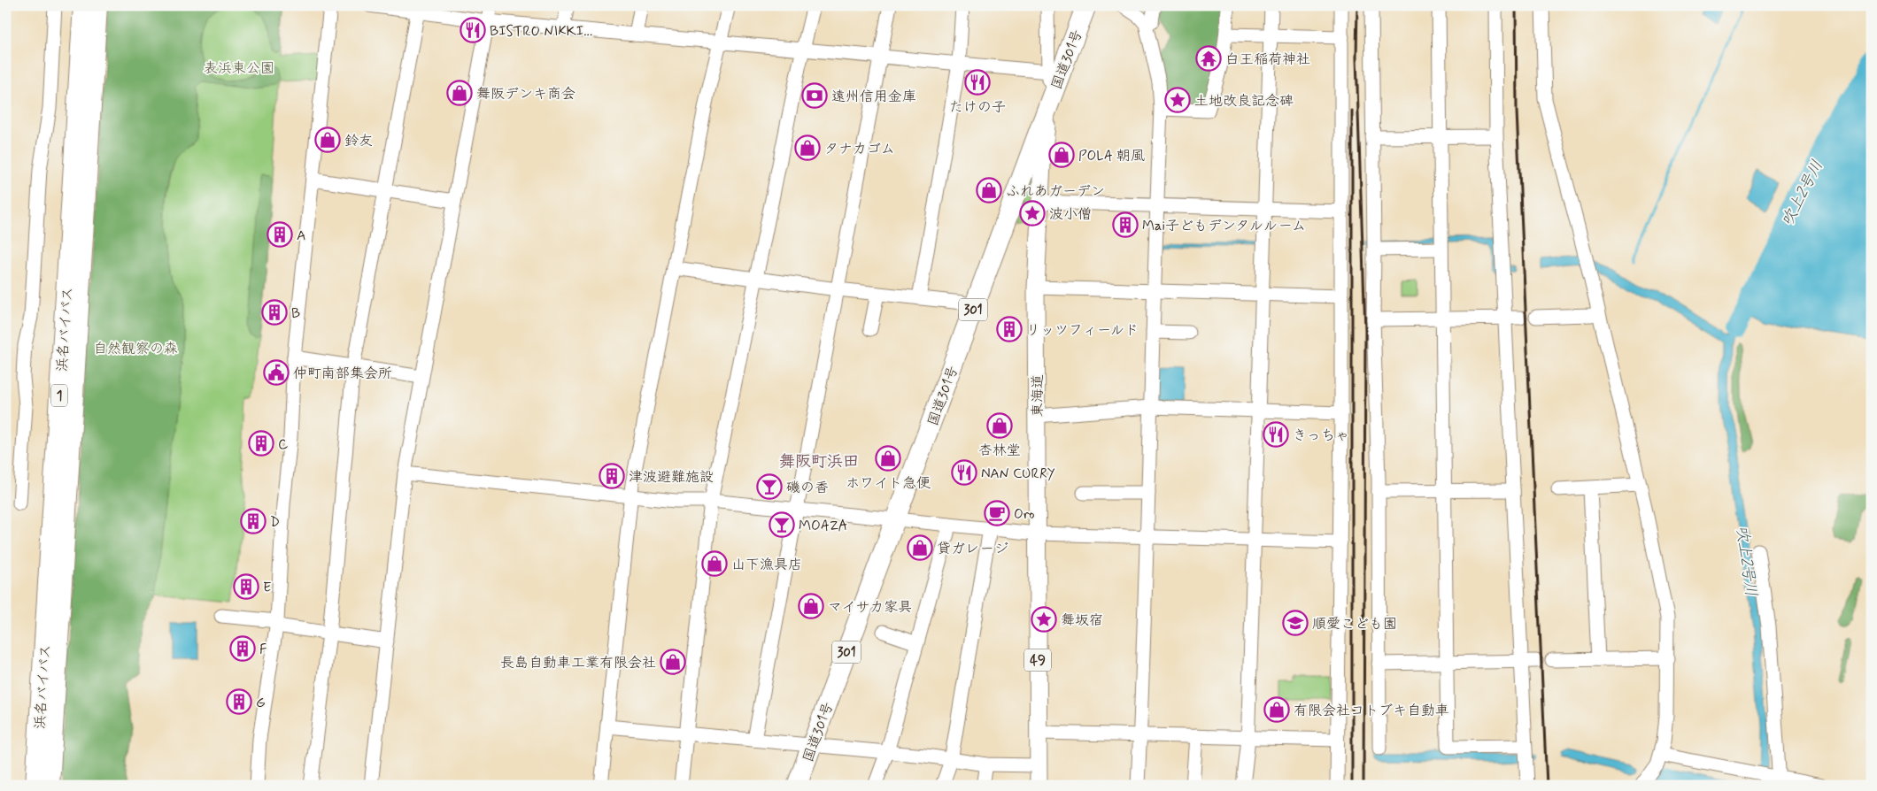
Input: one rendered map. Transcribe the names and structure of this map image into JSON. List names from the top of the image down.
{
  "streets": {
    "highway": [
      "国道301号",
      "301",
      "浜名バイパス",
      "1"
    ],
    "main road": ["東海道", "49"]
  },
  "crossings": [
    ["国道301号", "東海道"]
  ],
  "districts": ["舞阪町浜田"],
  "water": ["吹上2号川"],
  "parks": ["表浜東公園", "自然観察の森"],
  "places": {
    "restaurant": [
      "BISTRO NIKKI...",
      "たけの子",
      "きっちゃ",
      "NAN CURRY"
    ],
    "temple": ["白王稲荷神社"],
    "shop": [
      "舞阪デンキ商会",
      "鈴友",
      "タナカゴム",
      "POLA 朝風",
      "ふれあガーデン",
      "杏林堂",
      "ホワイト急便",
      "貸ガレージ",
      "山下漁具店",
      "マイサカ家具",
      "長島自動車工業有限会社",
      "有限会社コトブキ自動車"
    ],
    "bank": ["遠州信用金庫"],
    "place": ["土地改良記念碑", "波小僧", "舞坂宿"],
    "building": [
      "Mai子どもデンタルルーム",
      "A",
      "B",
      "リッツフィールド",
      "C",
      "津波避難施設",
      "D",
      "E",
      "F",
      "G"
    ],
    "public building": ["仲町南部集会所"],
    "bar": ["磯の香", "MOAZA"],
    "cafe": ["Oro"],
    "school or university": ["順愛こども園"]
  }
}
